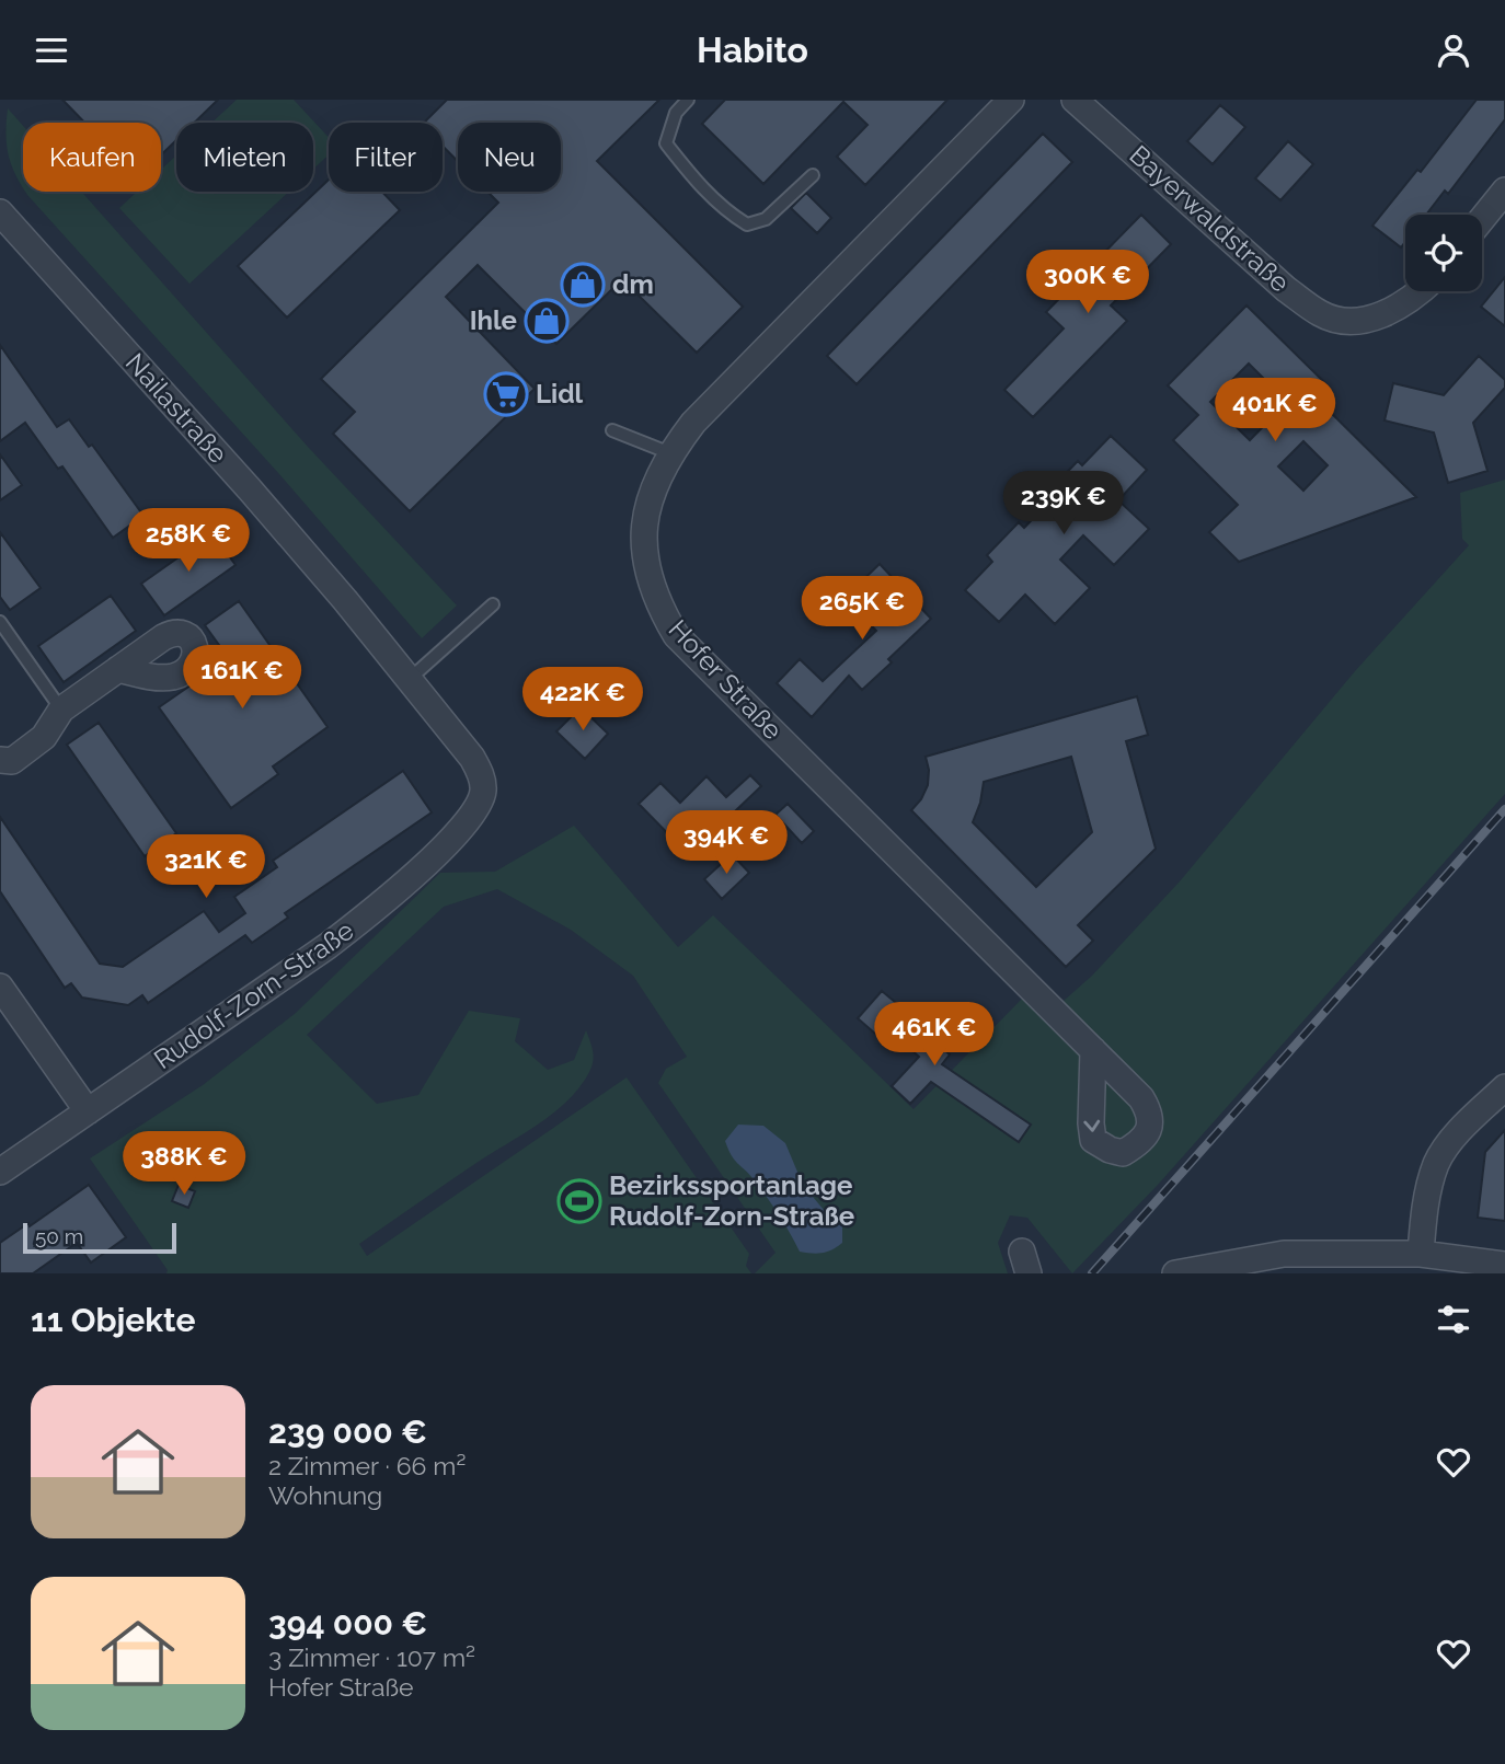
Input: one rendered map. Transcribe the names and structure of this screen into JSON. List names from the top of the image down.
{
  "streets": {
    "street": [
      "Bayerwaldstraße",
      "Nailastraße",
      "Hofer Straße",
      "Rudolf-Zorn-Straße"
    ]
  },
  "crossings": [
    ["Nailastraße", "Rudolf-Zorn-Straße"]
  ],
  "places": {
    "shop": ["dm", "Ihle"],
    "supermarket": ["Lidl"],
    "sports": ["Bezirkssportanlage Rudolf-Zorn-Straße"]
  },
  "scale_bar": "50 m",
  "page": {
    "header": "Habito",
    "chip": [
      "Kaufen",
      "Mieten",
      "Filter",
      "Neu"
    ],
    "price": [
      "300K €",
      "401K €",
      "239K €",
      "258K €",
      "265K €",
      "161K €",
      "422K €",
      "394K €",
      "321K €",
      "461K €",
      "388K €"
    ],
    "scale": "50 m",
    "heading": "11 Objekte",
    "list": [
      {
        "name": "239 000 €",
        "note": "2 Zimmer · 66 m² · Wohnung"
      },
      {
        "name": "394 000 €",
        "note": "3 Zimmer · 107 m² · Hofer Straße"
      }
    ]
  }
}
